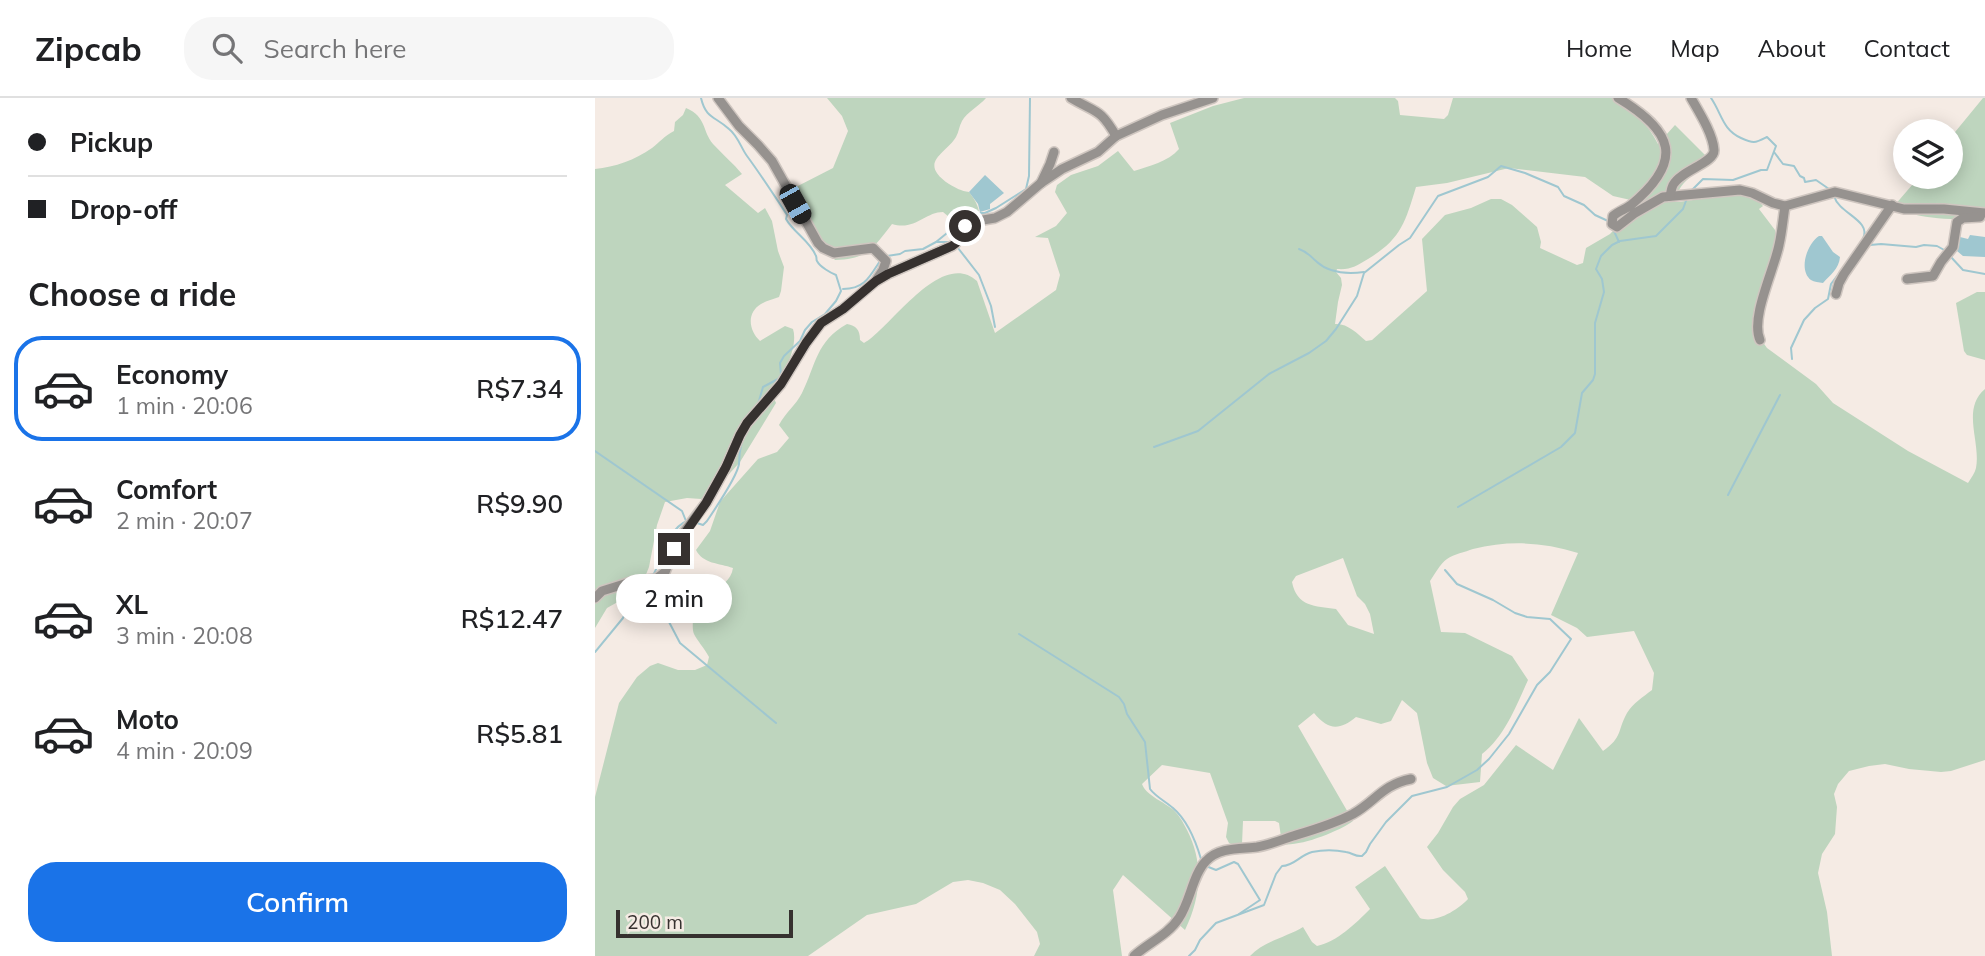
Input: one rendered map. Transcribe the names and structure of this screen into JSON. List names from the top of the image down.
{
  "scale_bar": "200 m",
  "page": {
    "header": "Zipcab",
    "search": "Search here",
    "nav": [
      "Home",
      "Map",
      "About",
      "Contact"
    ],
    "banner": ["Pickup", "Drop-off"],
    "heading": "Choose a ride",
    "list": [
      {
        "name": "Economy",
        "note": "1 min · 20:06",
        "value": "R$7.34"
      },
      {
        "name": "Comfort",
        "note": "2 min · 20:07",
        "value": "R$9.90"
      },
      {
        "name": "XL",
        "note": "3 min · 20:08",
        "value": "R$12.47"
      },
      {
        "name": "Moto",
        "note": "4 min · 20:09",
        "value": "R$5.81"
      }
    ],
    "bubble": "2 min",
    "buttons": "Confirm",
    "scale": "200 m"
  }
}
